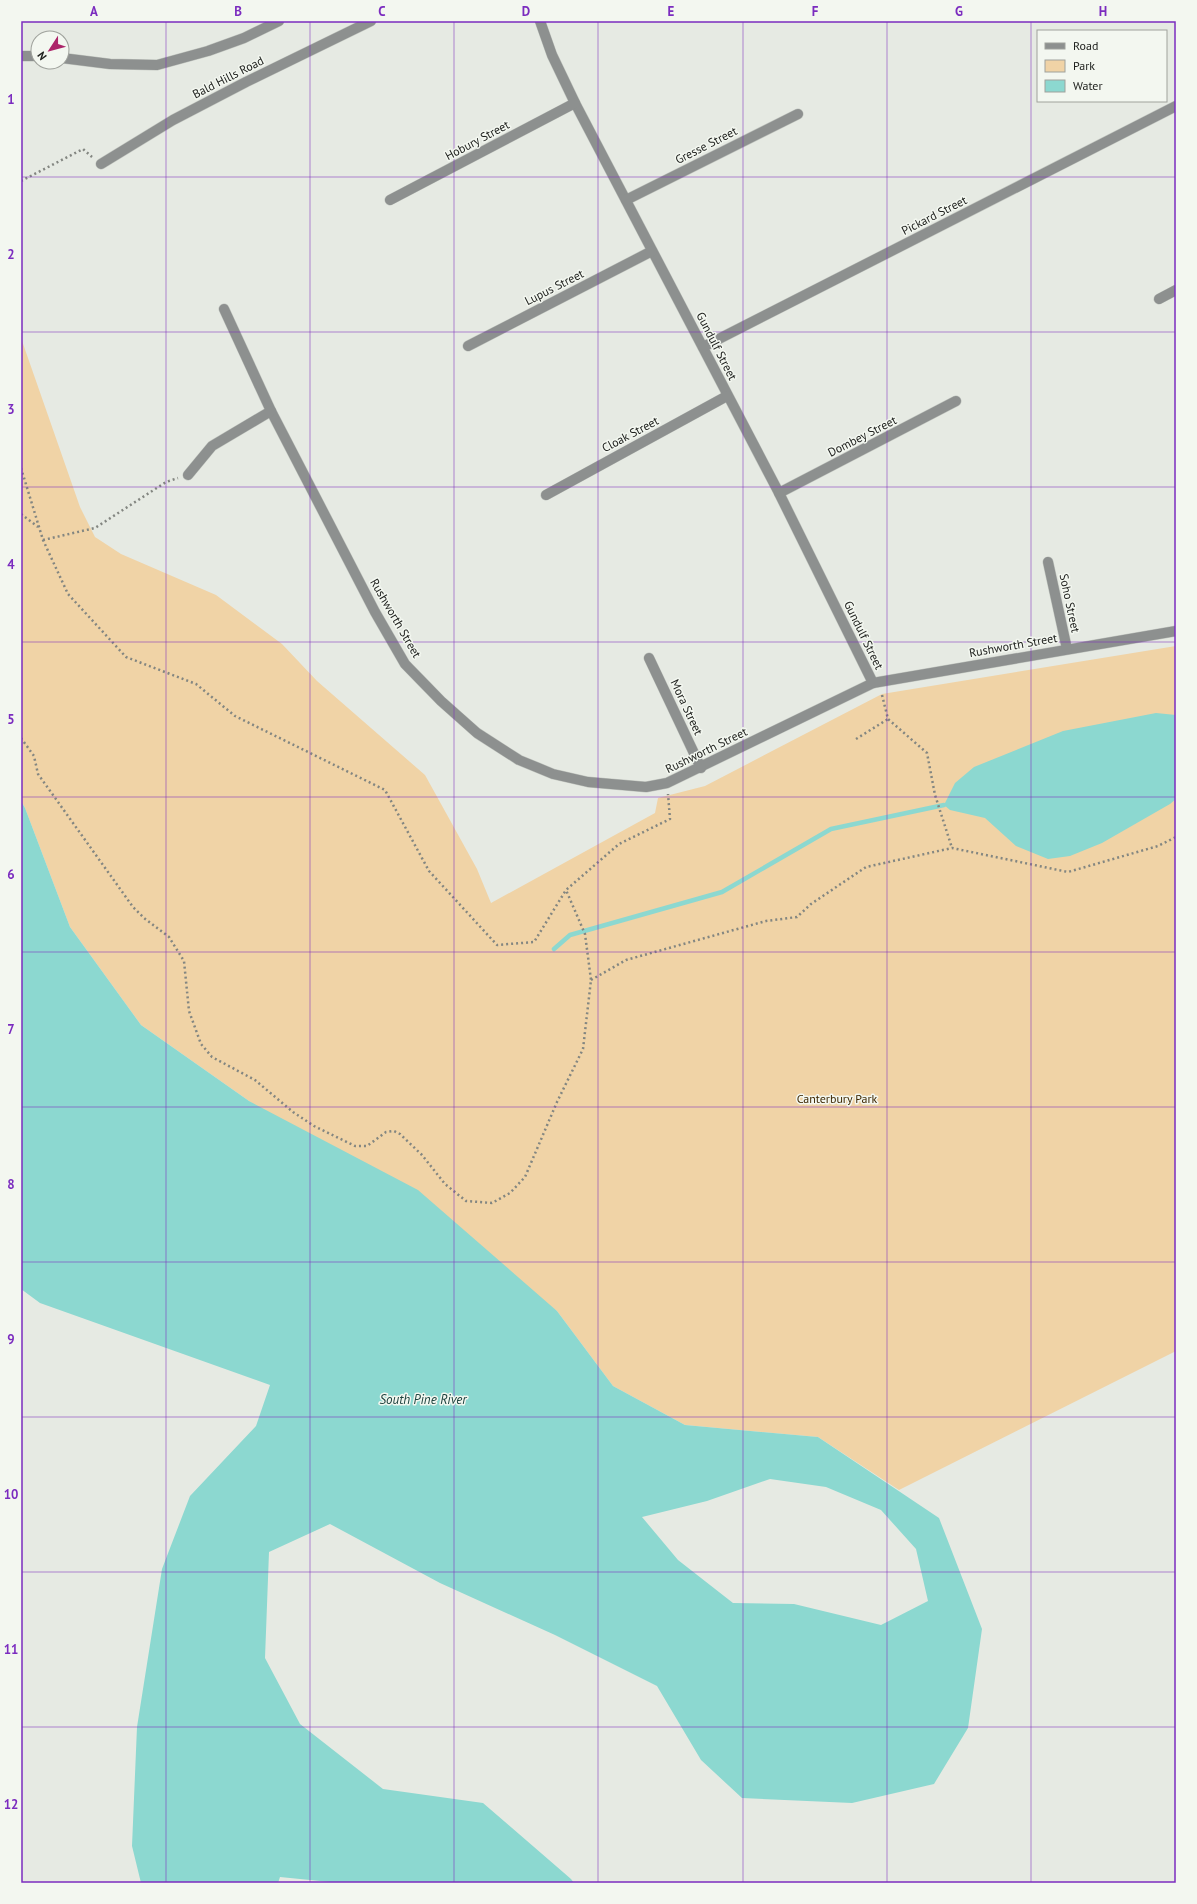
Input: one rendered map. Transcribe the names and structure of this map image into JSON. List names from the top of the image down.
{
  "streets": {
    "street": [
      "Bald Hills Road",
      "Hobury Street",
      "Gresse Street",
      "Pickard Street",
      "Lupus Street",
      "Gundulf Street",
      "Cloak Street",
      "Dombey Street",
      "Soho Street",
      "Rushworth Street",
      "Mora Street"
    ]
  },
  "crossings": [
    ["Hobury Street", "Gundulf Street"],
    ["Gresse Street", "Gundulf Street"],
    ["Pickard Street", "Gundulf Street"],
    ["Lupus Street", "Gundulf Street"],
    ["Gundulf Street", "Cloak Street"],
    ["Gundulf Street", "Dombey Street"],
    ["Gundulf Street", "Rushworth Street"],
    ["Soho Street", "Rushworth Street"],
    ["Rushworth Street", "Mora Street"]
  ],
  "water": ["South Pine River"],
  "parks": ["Canterbury Park"],
  "legend": ["Road", "Park", "Water"],
  "north": "bottom left",
  "grid": {
    "columns": [
      "A",
      "B",
      "C",
      "D",
      "E",
      "F",
      "G",
      "H"
    ],
    "rows": [
      "1",
      "2",
      "3",
      "4",
      "5",
      "6",
      "7",
      "8",
      "9",
      "10",
      "11",
      "12"
    ]
  }
}
